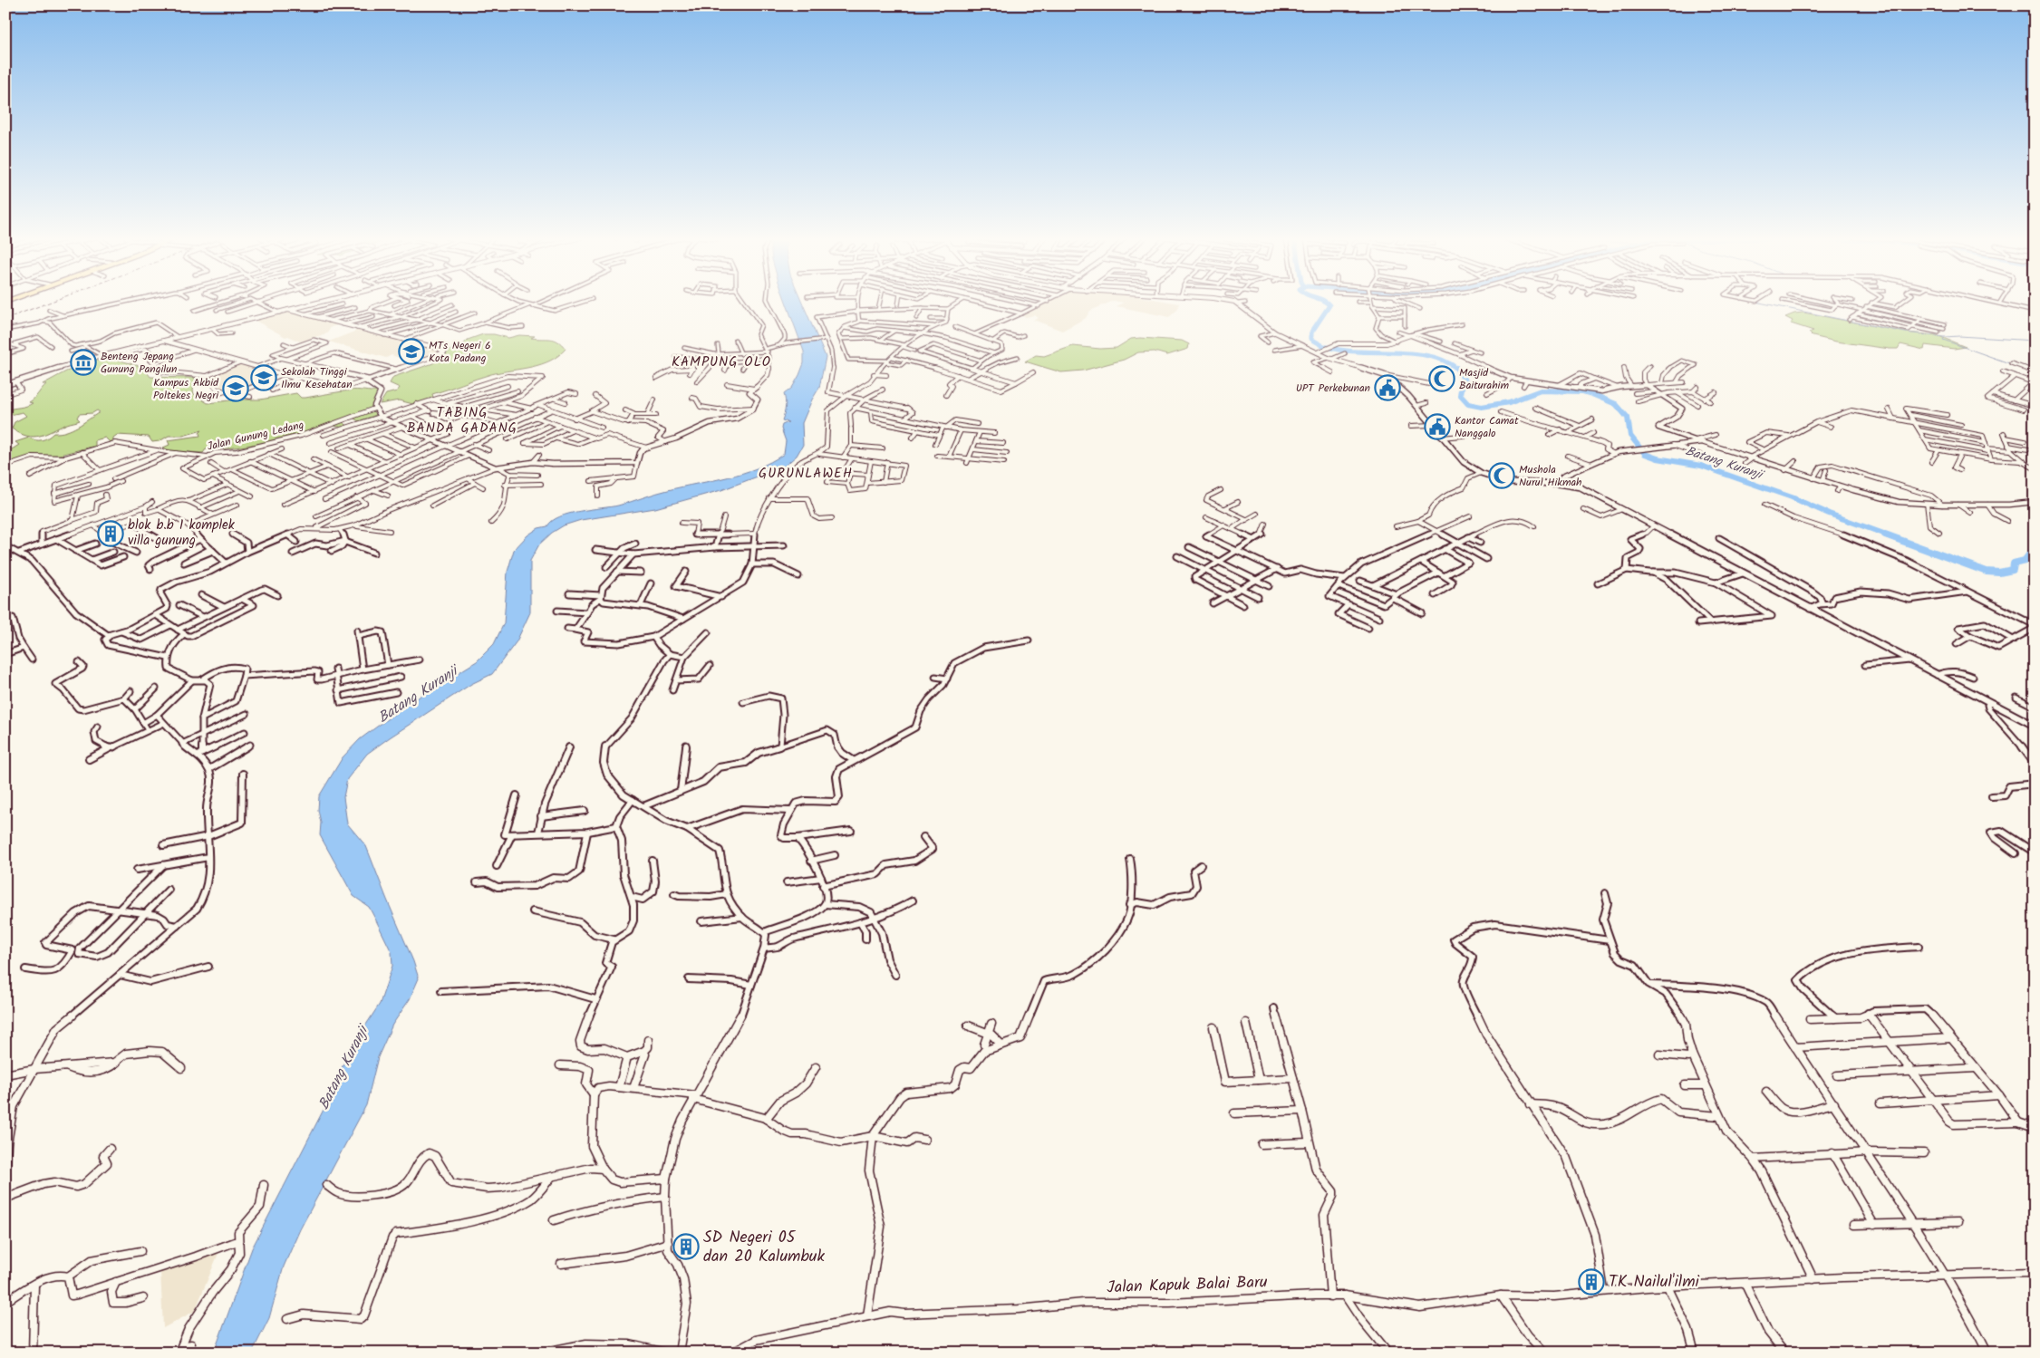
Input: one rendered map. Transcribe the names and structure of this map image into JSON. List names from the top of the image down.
{
  "streets": {
    "street": ["Jalan Gunung Ledang", "Jalan Kapuk Balai Baru"]
  },
  "districts": ["KAMPUNG OLO", "TABING BANDA GADANG", "GURUNLAWEH"],
  "water": ["Batang Kuranji"],
  "places": {
    "school or university": ["MTs Negeri 6 Kota Padang", "Sekolah Tinggi Ilmu Kesehatan", "Kampus Akbid Poltekes Negri"],
    "museum": ["Benteng Jepang Gunung Pangilun"],
    "mosque": ["Masjid Baiturahim", "Mushola Nurul Hikmah"],
    "public building": ["UPT Perkebunan", "Kantor Camat Nanggalo"],
    "building": ["blok b.b 1 komplek villa gunung", "SD Negeri 05 dan 20 Kalumbuk", "TK Nailul'ilmi"]
  }
}
